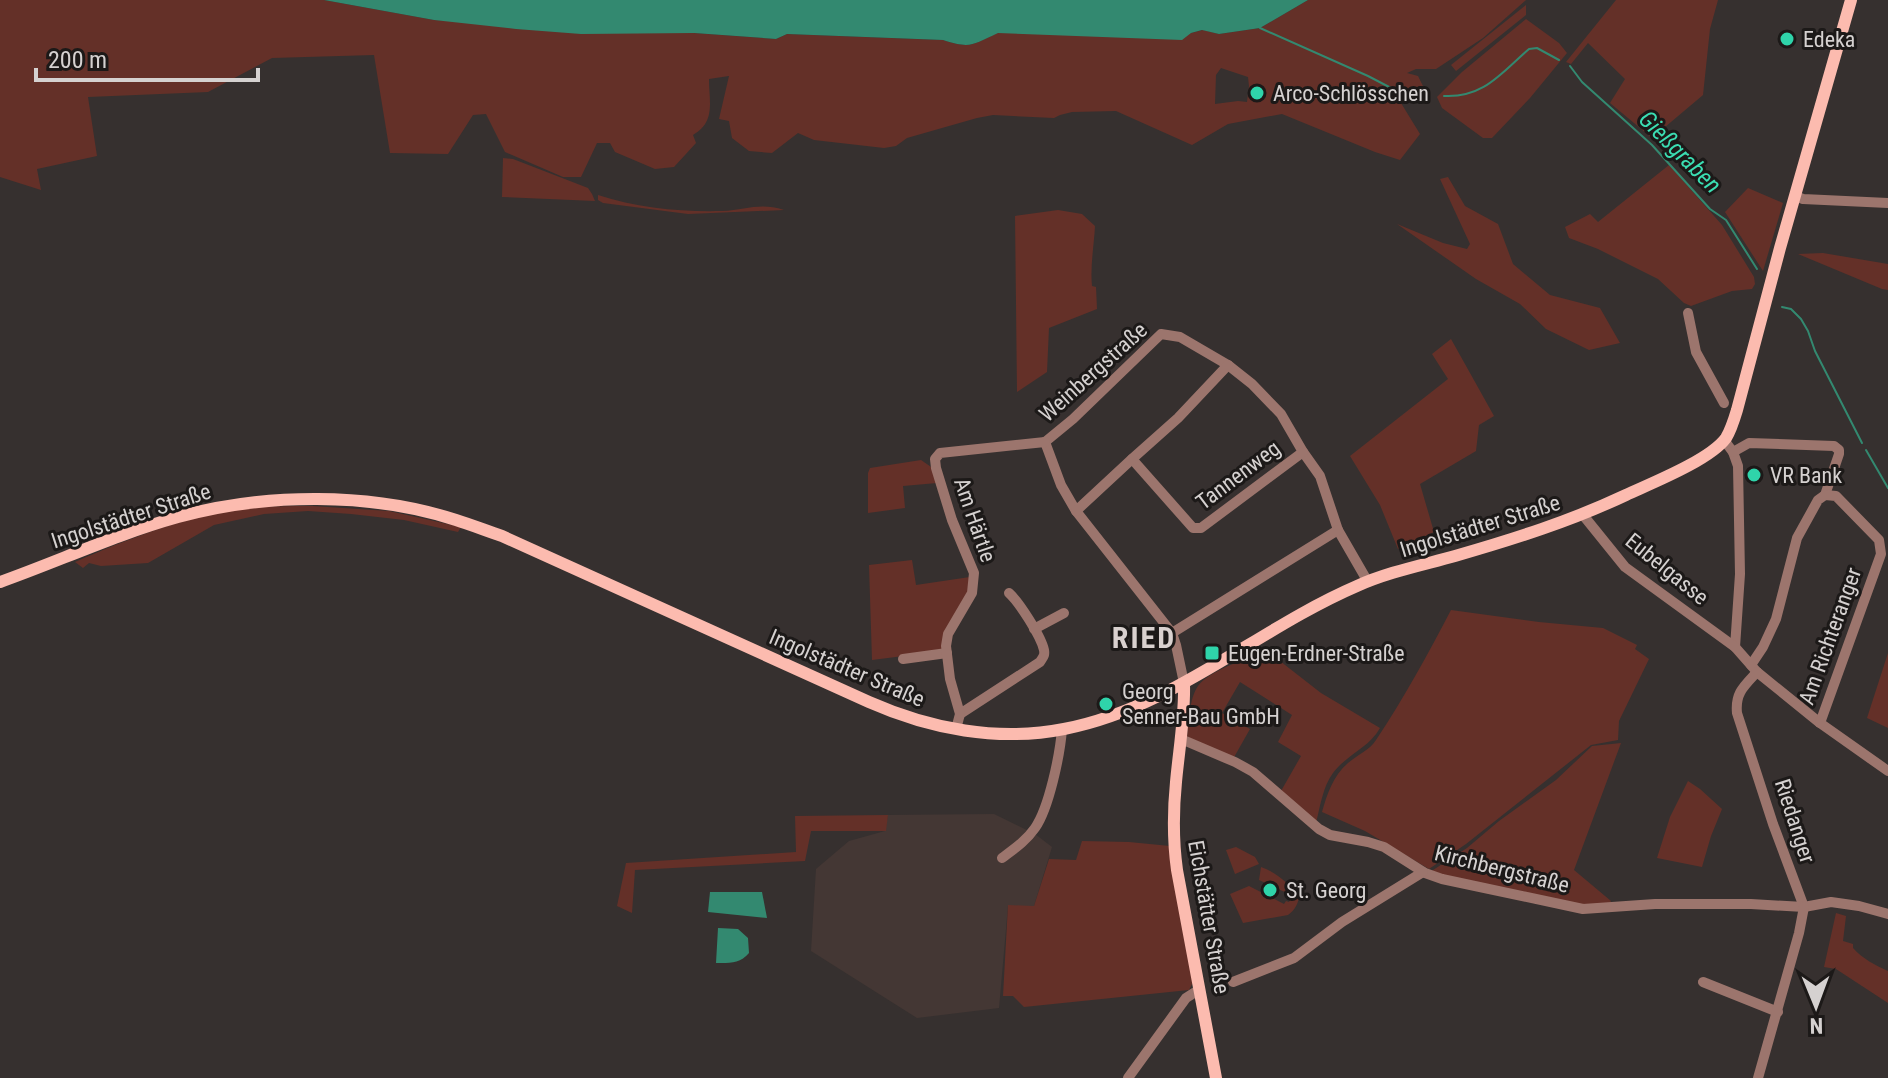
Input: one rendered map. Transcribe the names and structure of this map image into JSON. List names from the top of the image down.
{
  "streets": {
    "main road": ["Ingolstädter Straße", "Eichstätter Straße"],
    "street": [
      "Weinbergstraße",
      "Tannenweg",
      "Am Härtle",
      "Eubelgasse",
      "Am Richteranger",
      "Riedanger",
      "Kirchbergstraße"
    ]
  },
  "crossings": [
    ["Weinbergstraße", "Tannenweg"],
    ["Weinbergstraße", "Ingolstädter Straße"],
    ["Weinbergstraße", "Am Härtle"],
    ["Weinbergstraße", "Eichstätter Straße"],
    ["Ingolstädter Straße", "Eubelgasse"],
    ["Ingolstädter Straße", "Eichstätter Straße"],
    ["Eubelgasse", "Am Richteranger"],
    ["Eubelgasse", "Riedanger"],
    ["Riedanger", "Kirchbergstraße"],
    ["Kirchbergstraße", "Eichstätter Straße"]
  ],
  "districts": ["RIED"],
  "water": ["Gießgraben"],
  "places": {
    "other": [
      "Edeka",
      "Arco-Schlösschen",
      "VR Bank",
      "Georg Senner-Bau GmbH",
      "St. Georg"
    ],
    "transit": ["Eugen-Erdner-Straße"]
  },
  "scale_bar": "200 m",
  "north": "bottom"
}
